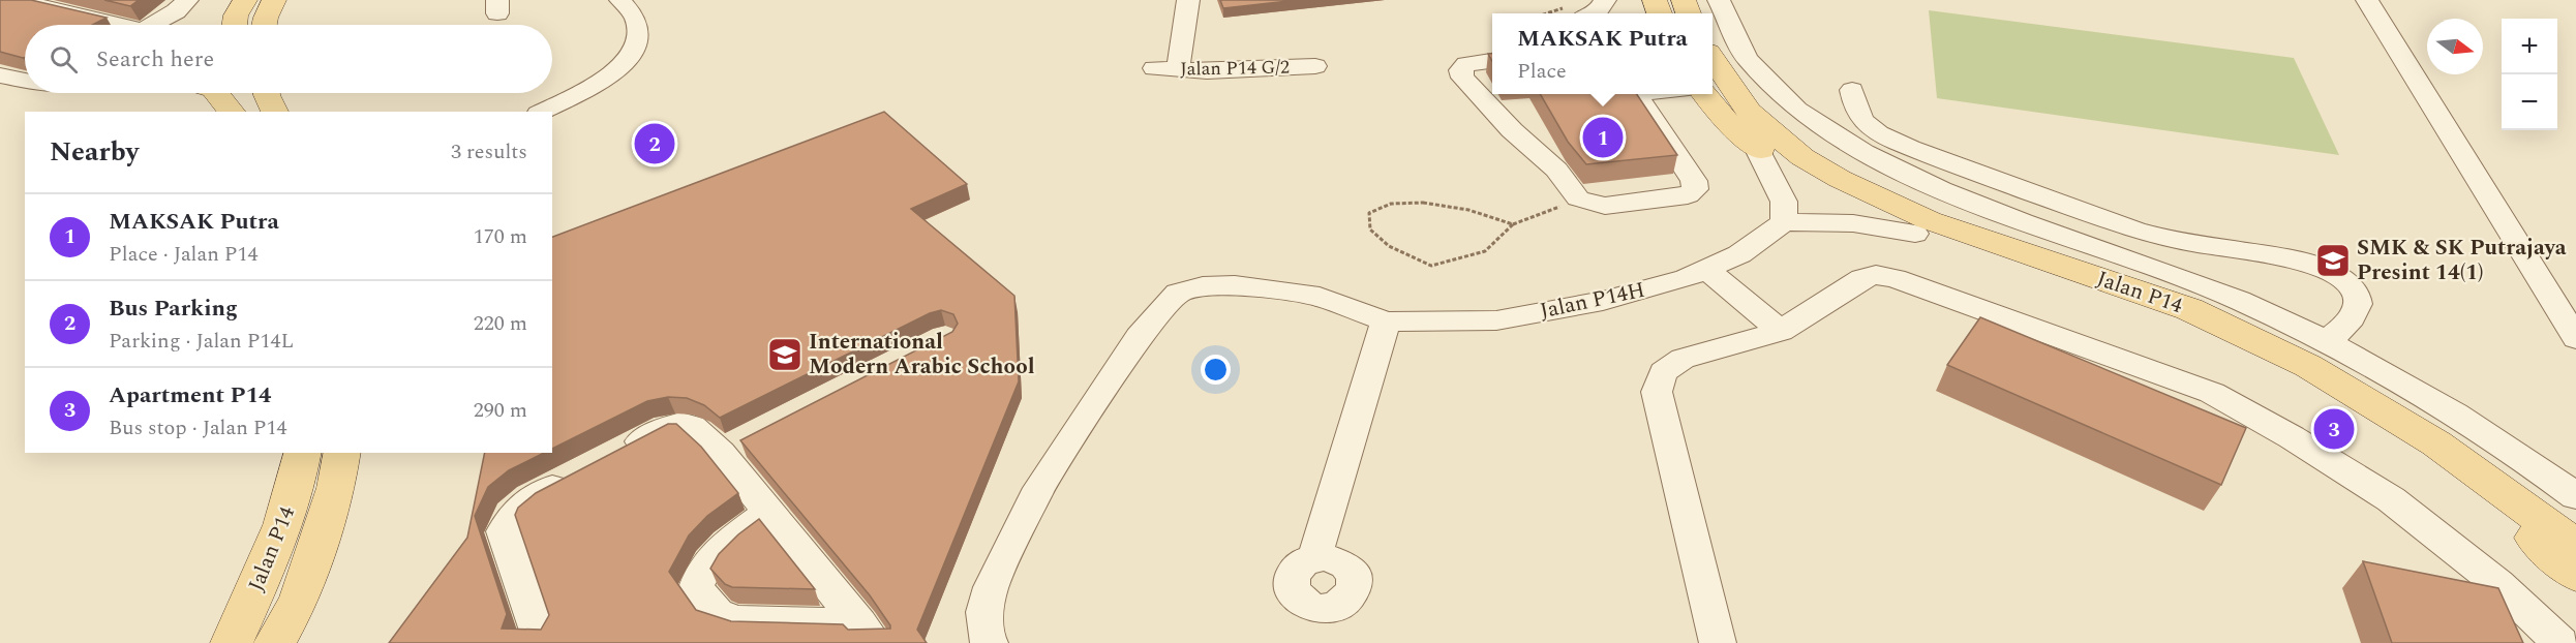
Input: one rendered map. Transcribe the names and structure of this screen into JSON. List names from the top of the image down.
{
  "streets": {
    "main road": ["Jalan P14"],
    "street": ["Jalan P14 G/2", "Jalan P14H"]
  },
  "places": {
    "school or university": ["SMK & SK Putrajaya Presint 14(1)", "International Modern Arabic School"]
  },
  "north": "right",
  "page": {
    "popup": ["MAKSAK Putra", "Place"],
    "map_buttons": ["+", "−"],
    "search": "Search here",
    "heading": ["Nearby", "3 results"],
    "pins": ["1", "2", "3"],
    "list": [
      {
        "mark": "1",
        "name": "MAKSAK Putra",
        "note": "Place · Jalan P14",
        "value": "170 m"
      },
      {
        "mark": "2",
        "name": "Bus Parking",
        "note": "Parking · Jalan P14L",
        "value": "220 m"
      },
      {
        "mark": "3",
        "name": "Apartment P14",
        "note": "Bus stop · Jalan P14",
        "value": "290 m"
      }
    ]
  }
}
